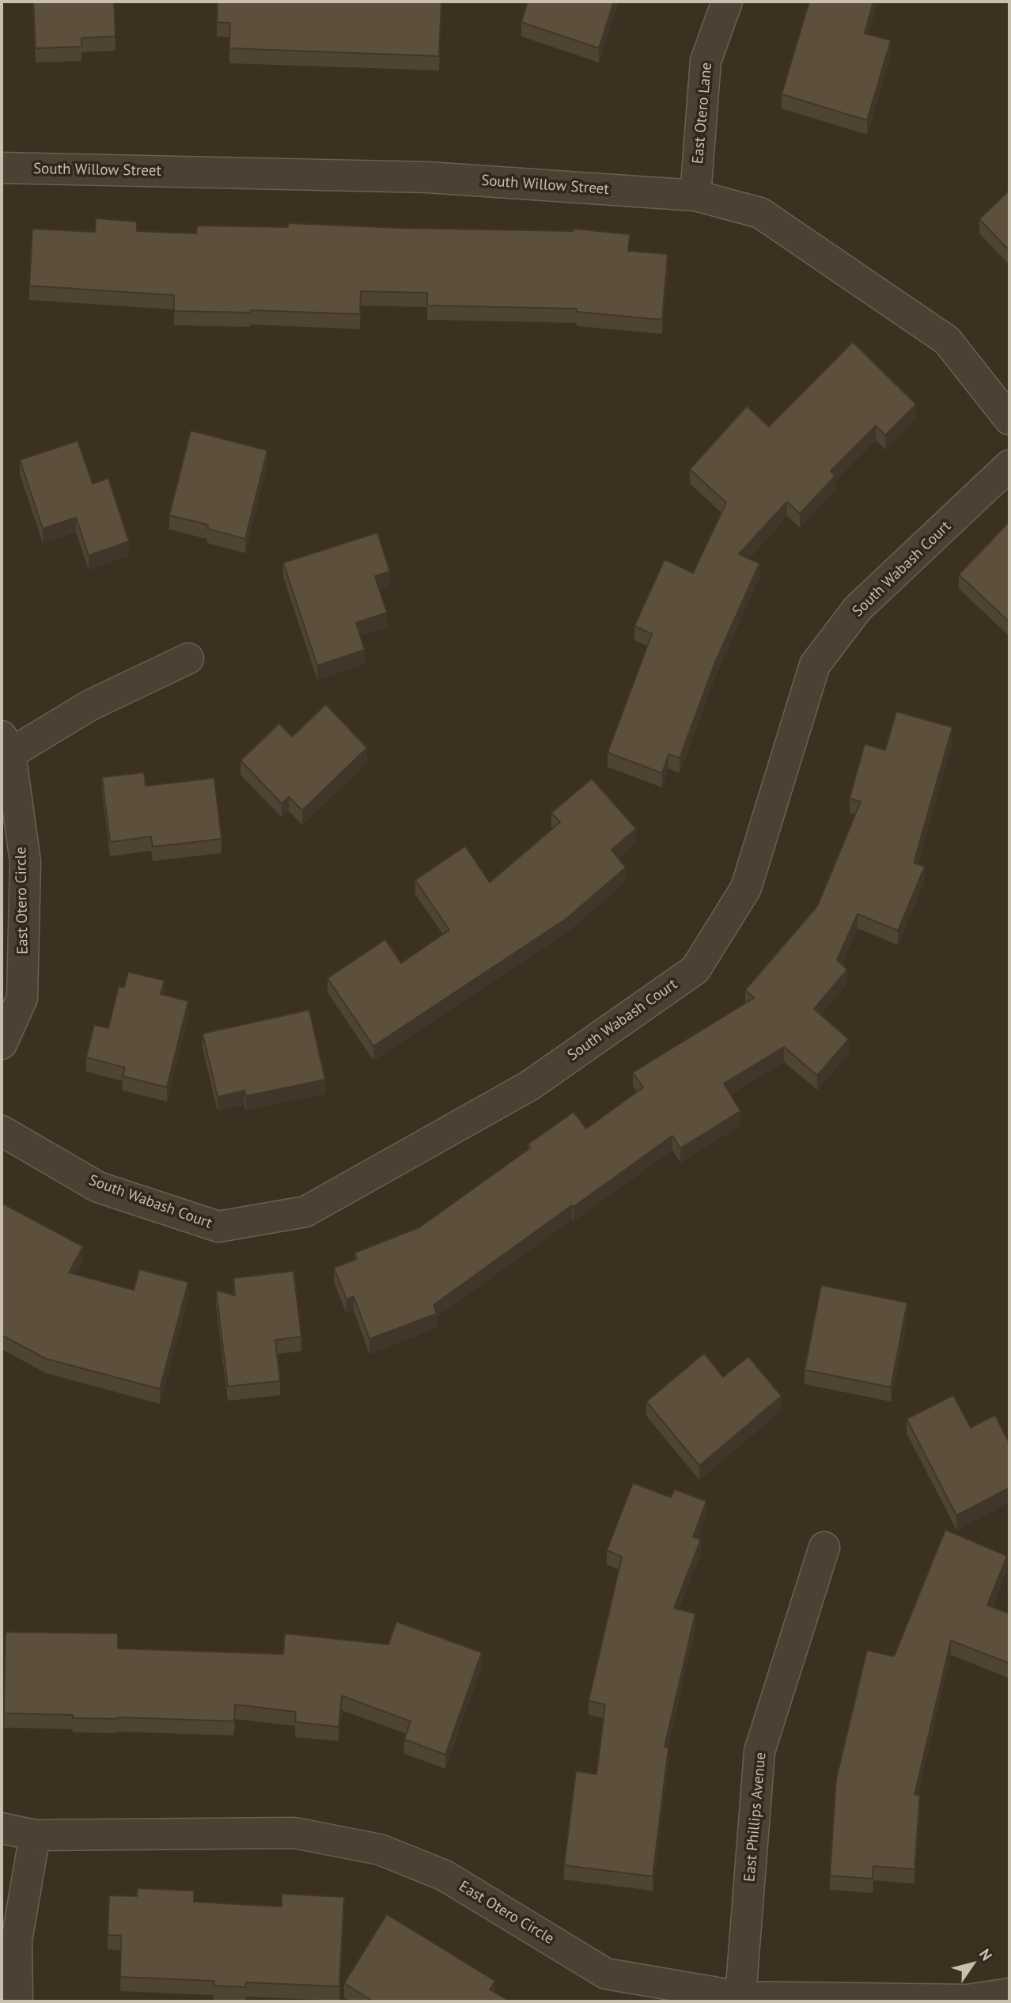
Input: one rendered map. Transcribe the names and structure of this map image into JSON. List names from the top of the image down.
{
  "streets": {
    "street": [
      "East Otero Lane",
      "South Willow Street",
      "South Wabash Court",
      "East Otero Circle",
      "East Phillips Avenue"
    ]
  },
  "crossings": [
    ["East Otero Lane", "South Willow Street"],
    ["East Otero Circle", "East Phillips Avenue"]
  ],
  "north": "top right"
}
